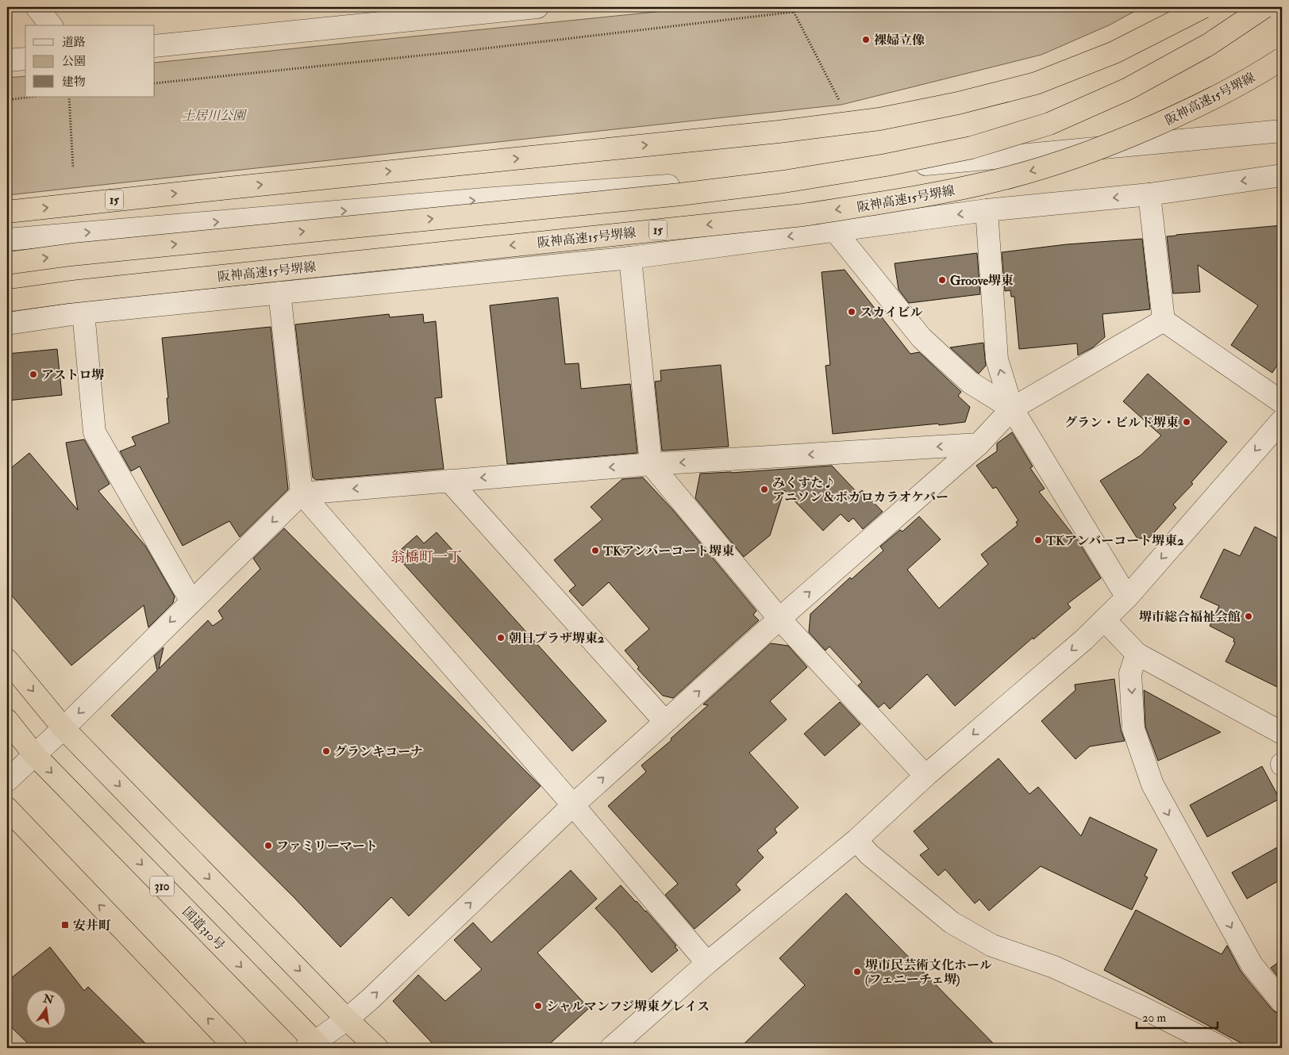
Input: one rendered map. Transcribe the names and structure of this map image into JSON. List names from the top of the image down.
{
  "streets": {
    "highway": [
      "阪神高速15号堺線",
      "15",
      "310",
      "国道310号"
    ]
  },
  "districts": ["翁橋町一丁"],
  "parks": ["土居川公園"],
  "places": {
    "other": [
      "裸婦立像",
      "Groove堺東",
      "スカイビル",
      "アストロ堺",
      "グラン・ビルド堺東",
      "みくすた♪ アニソン＆ボカロカラオケバー",
      "TKアンバーコート堺東2",
      "TKアンバーコート堺東",
      "堺市総合福祉会館",
      "朝日プラザ堺東2",
      "グランキコーナ",
      "ファミリーマート",
      "堺市民芸術文化ホール (フェニーチェ堺)",
      "シャルマンフジ堺東グレイス"
    ],
    "transit": ["安井町"]
  },
  "legend": ["道路", "公園", "建物"],
  "scale_bar": "20 m",
  "north": "top"
}
